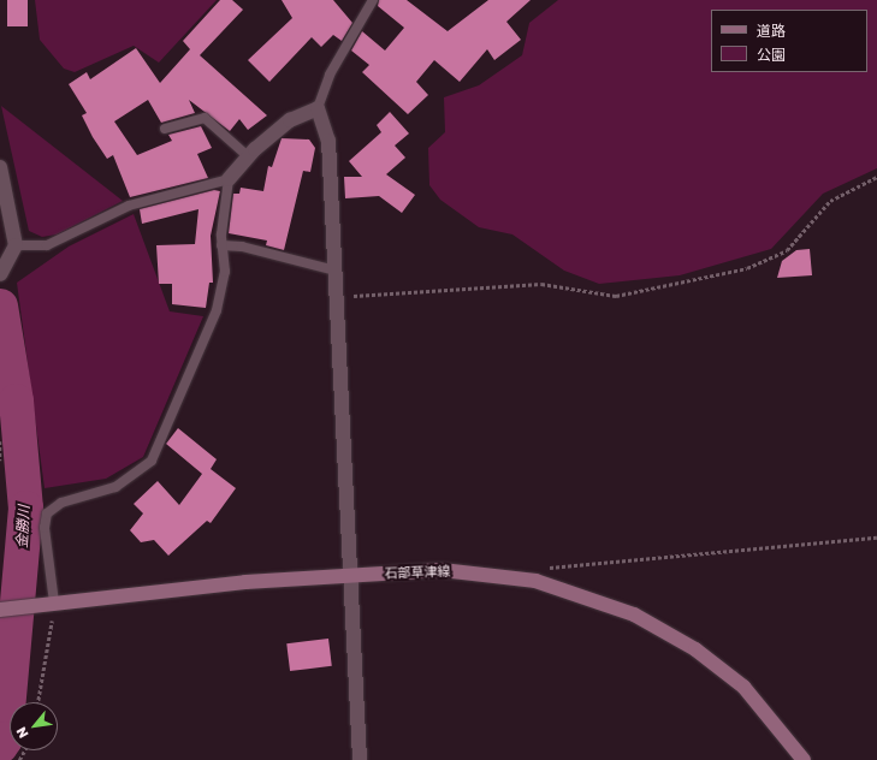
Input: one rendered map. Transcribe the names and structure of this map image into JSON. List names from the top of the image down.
{
  "streets": {
    "main road": ["石部草津線"]
  },
  "water": ["金勝川"],
  "legend": ["道路", "公園"],
  "north": "bottom left"
}
